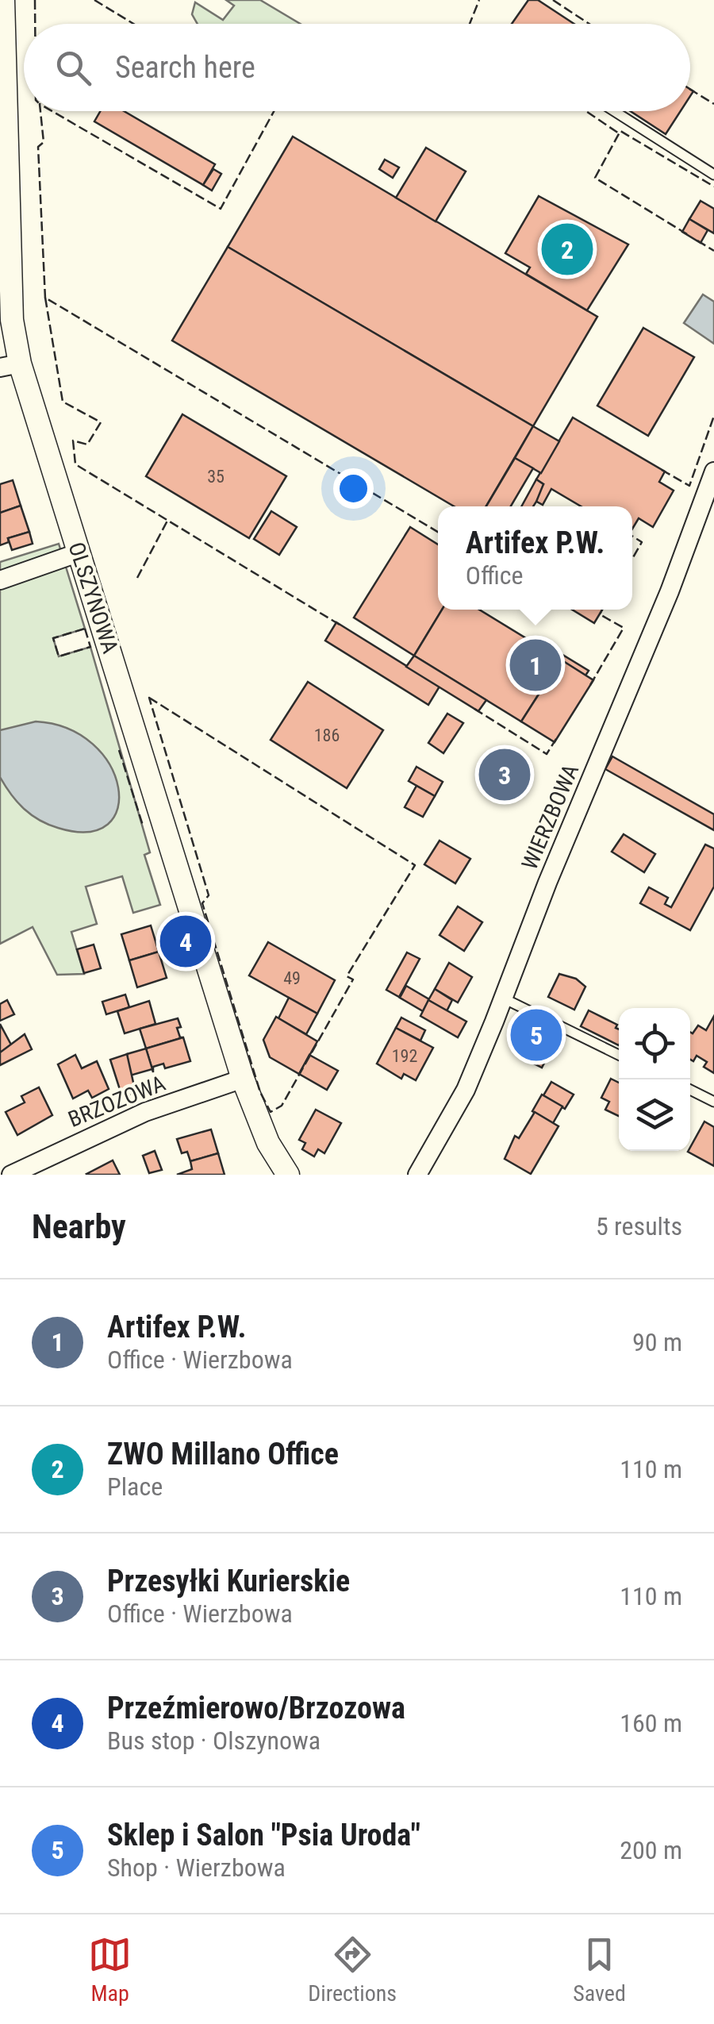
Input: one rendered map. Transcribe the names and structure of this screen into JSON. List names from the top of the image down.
{
  "streets": {
    "street": ["OLSZYNOWA", "WIERZBOWA", "BRZOZOWA"]
  },
  "crossings": [
    ["OLSZYNOWA", "BRZOZOWA"]
  ],
  "house_numbers": [
    "35",
    "186",
    "49",
    "192"
  ],
  "page": {
    "search": "Search here",
    "pins": [
      "2",
      "1",
      "3",
      "4",
      "5"
    ],
    "popup": ["Artifex P.W.", "Office"],
    "heading": ["Nearby", "5 results"],
    "list": [
      {
        "mark": "1",
        "name": "Artifex P.W.",
        "note": "Office · Wierzbowa",
        "value": "90 m"
      },
      {
        "mark": "2",
        "name": "ZWO Millano Office",
        "note": "Place",
        "value": "110 m"
      },
      {
        "mark": "3",
        "name": "Przesyłki Kurierskie",
        "note": "Office · Wierzbowa",
        "value": "110 m"
      },
      {
        "mark": "4",
        "name": "Przeźmierowo/Brzozowa",
        "note": "Bus stop · Olszynowa",
        "value": "160 m"
      },
      {
        "mark": "5",
        "name": "Sklep i Salon \"Psia Uroda\"",
        "note": "Shop · Wierzbowa",
        "value": "200 m"
      }
    ],
    "nav": ["Map", "Directions", "Saved"]
  }
}
